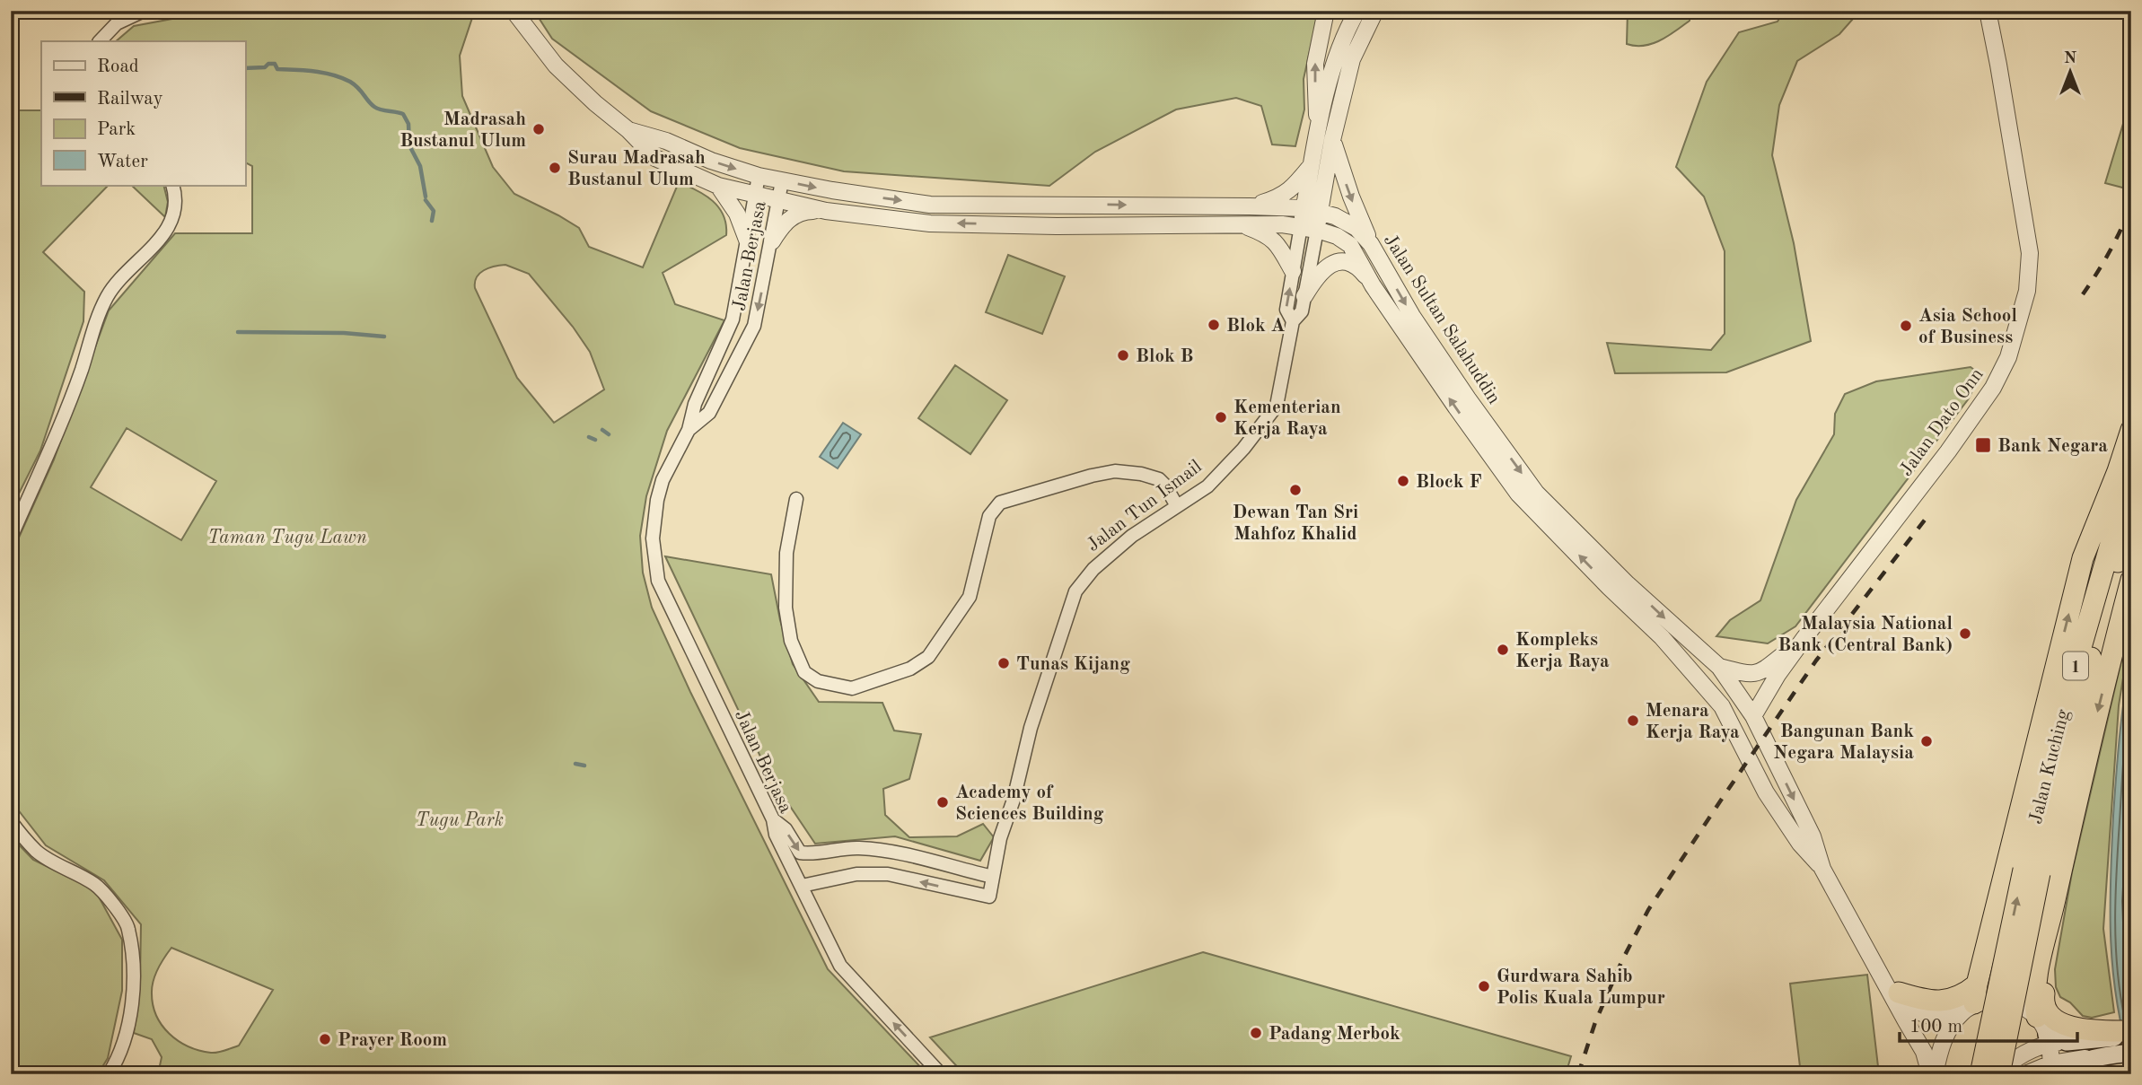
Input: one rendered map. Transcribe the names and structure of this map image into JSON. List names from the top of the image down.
{
  "streets": {
    "highway": ["1", "Jalan Kuching"],
    "street": [
      "Jalan Berjasa",
      "Jalan Sultan Salahuddin",
      "Jalan Dato Onn",
      "Jalan Tun Ismail"
    ]
  },
  "crossings": [
    ["Jalan Berjasa", "Jalan Sultan Salahuddin"],
    ["Jalan Berjasa", "Jalan Tun Ismail"],
    ["Jalan Sultan Salahuddin", "Jalan Dato Onn"],
    ["Jalan Sultan Salahuddin", "Jalan Tun Ismail"]
  ],
  "parks": ["Taman Tugu Lawn", "Tugu Park"],
  "places": {
    "other": [
      "Madrasah Bustanul Ulum",
      "Surau Madrasah Bustanul Ulum",
      "Blok A",
      "Asia School of Business",
      "Blok B",
      "Kementerian Kerja Raya",
      "Block F",
      "Dewan Tan Sri Mahfoz Khalid",
      "Malaysia National Bank (Central Bank)",
      "Kompleks Kerja Raya",
      "Tunas Kijang",
      "Menara Kerja Raya",
      "Bangunan Bank Negara Malaysia",
      "Academy of Sciences Building",
      "Gurdwara Sahib Polis Kuala Lumpur",
      "Padang Merbok",
      "Prayer Room"
    ],
    "transit": ["Bank Negara"]
  },
  "legend": [
    "Road",
    "Railway",
    "Park",
    "Water"
  ],
  "scale_bar": "100 m",
  "north": "top"
}
